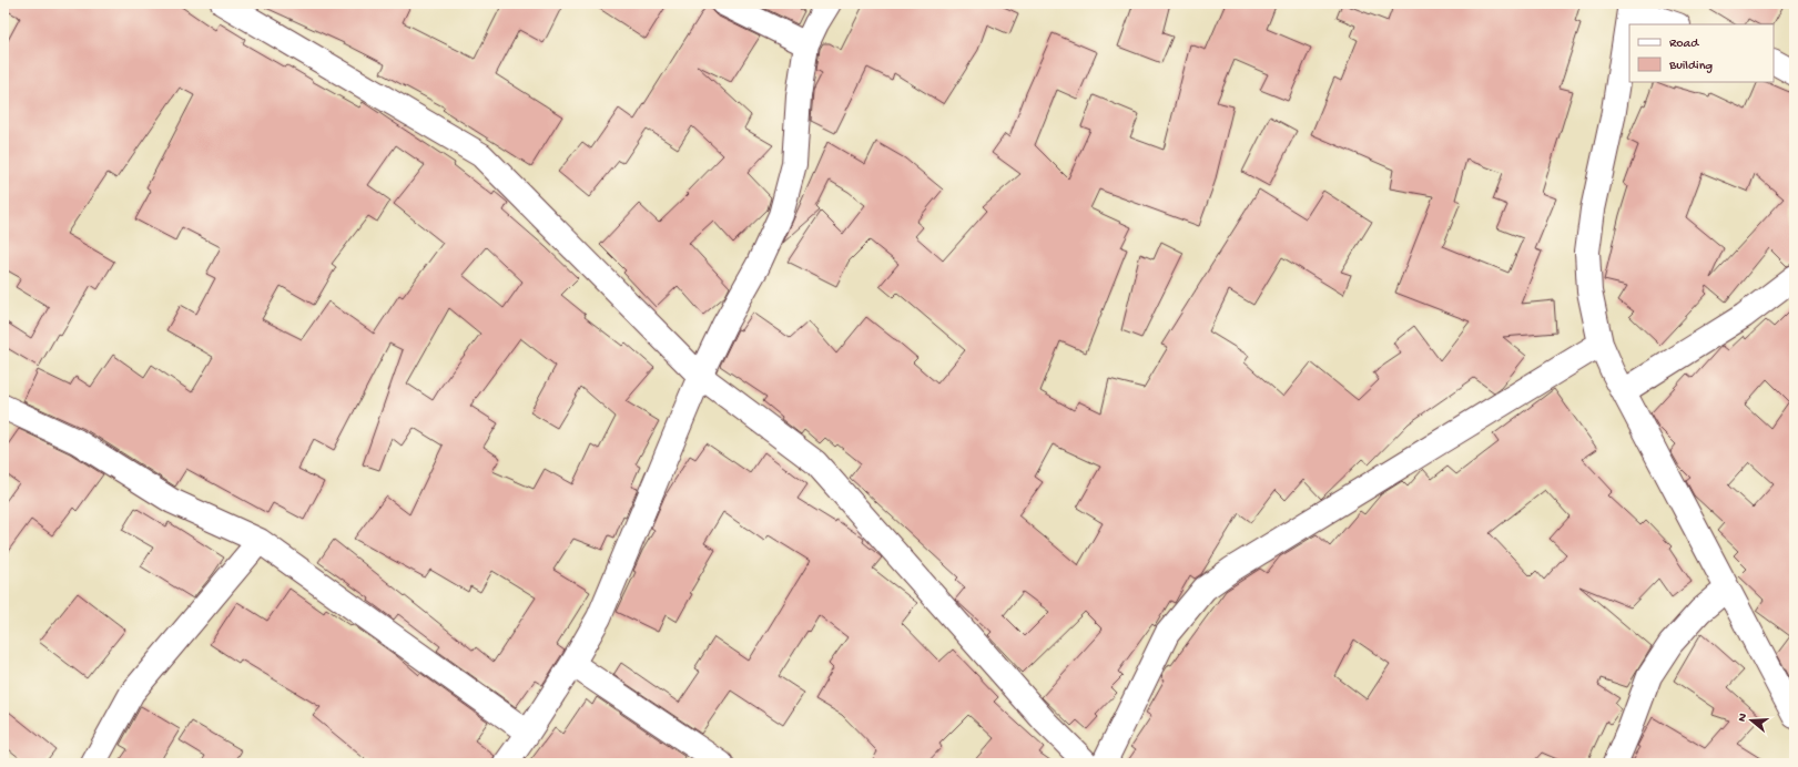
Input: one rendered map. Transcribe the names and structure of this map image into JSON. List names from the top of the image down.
{
  "legend": ["Road", "Building"],
  "north": "left"
}
